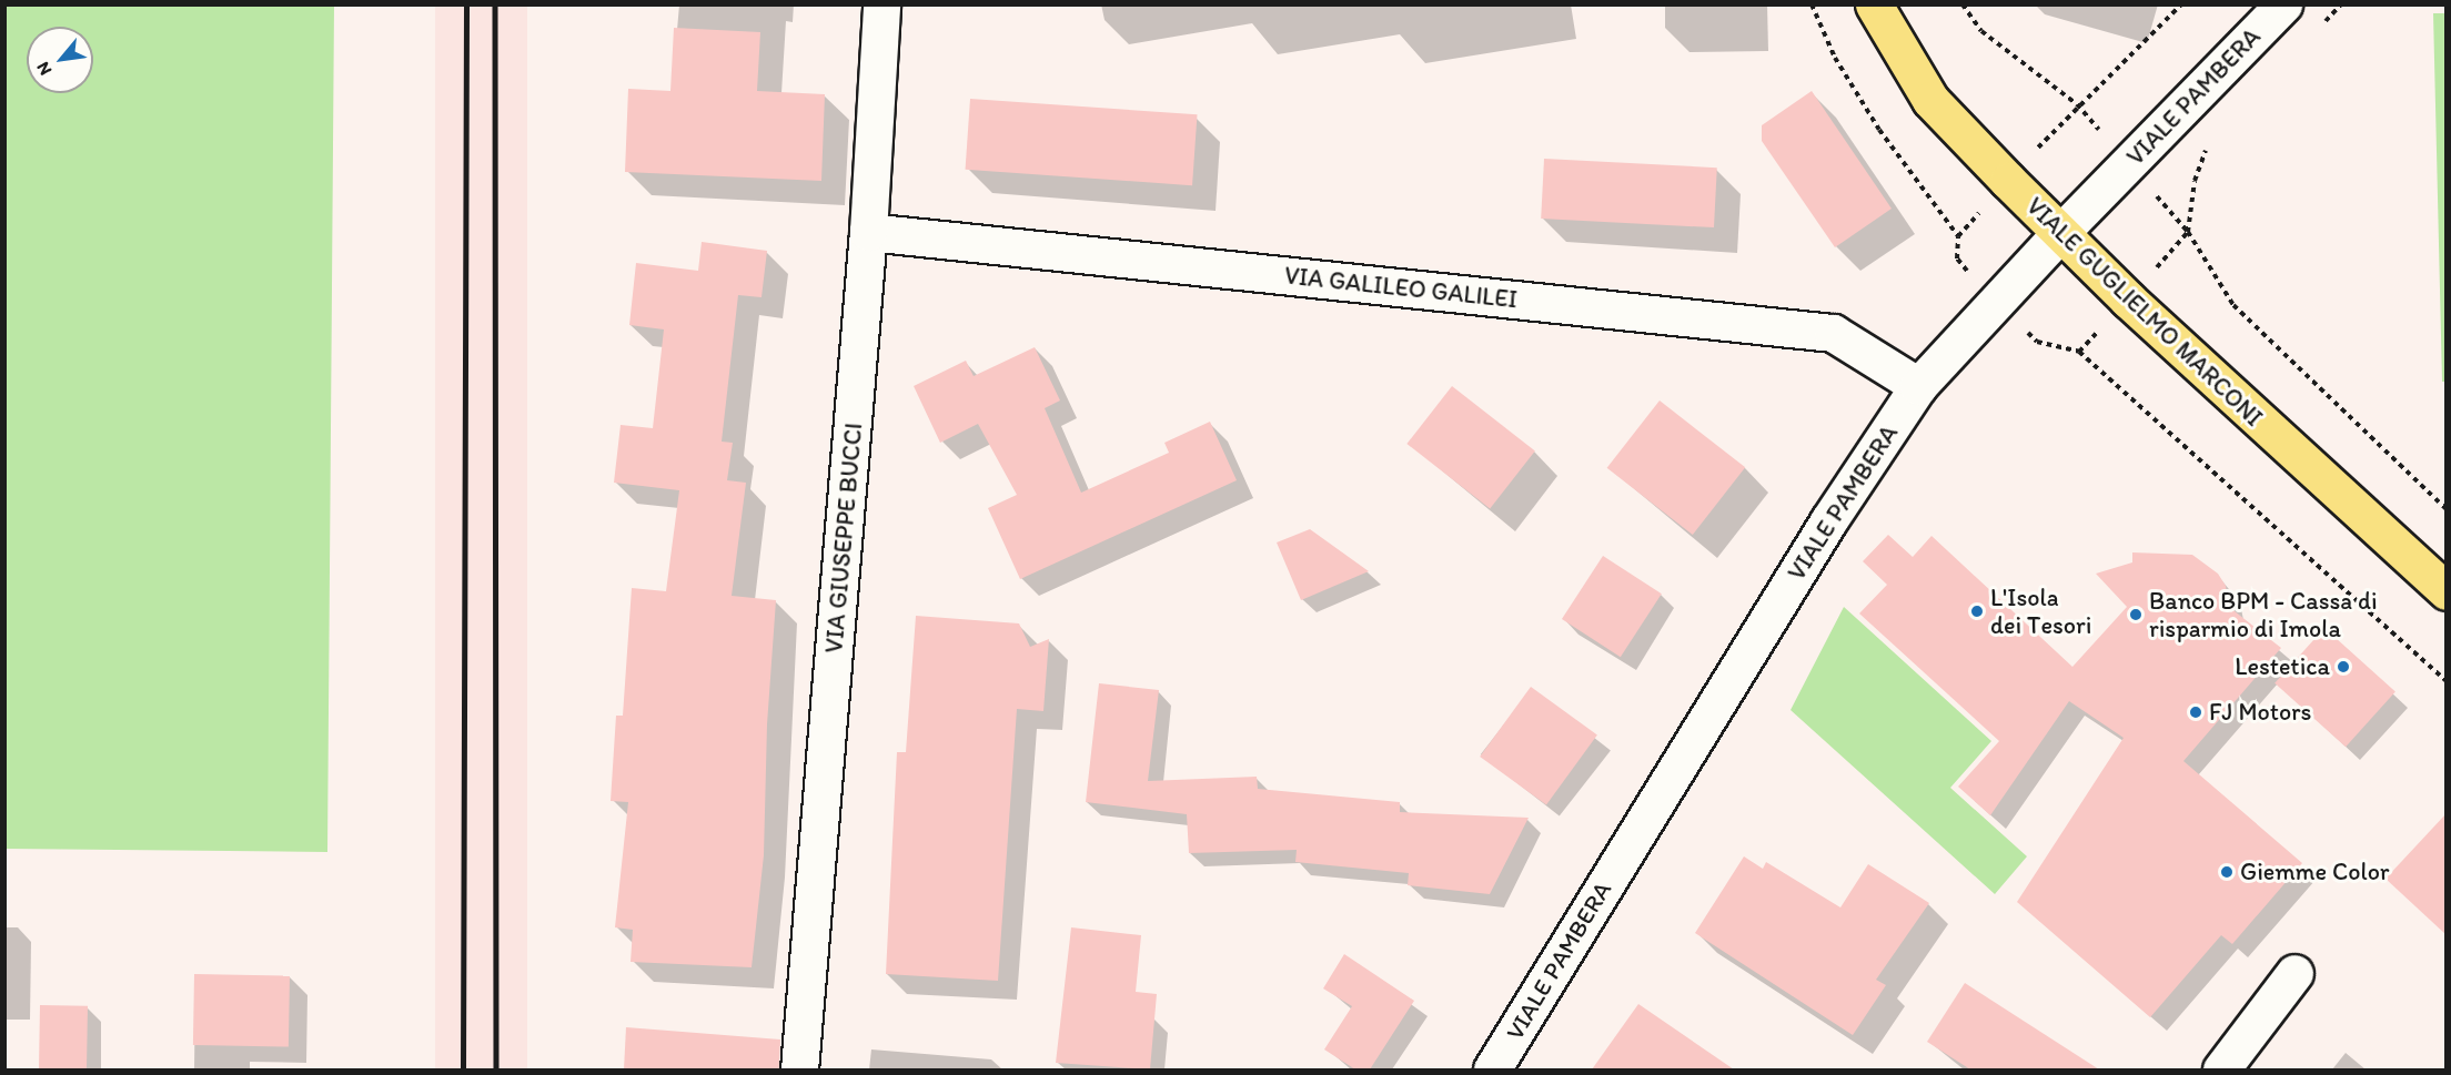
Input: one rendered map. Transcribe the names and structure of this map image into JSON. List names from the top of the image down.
{
  "streets": {
    "main road": ["VIALE GUGLIELMO MARCONI"],
    "street": ["VIALE PAMBERA", "VIA GALILEO GALILEI", "VIA GIUSEPPE BUCCI"]
  },
  "crossings": [
    ["VIALE PAMBERA", "VIA GALILEO GALILEI"],
    ["VIALE PAMBERA", "VIALE GUGLIELMO MARCONI"],
    ["VIA GALILEO GALILEI", "VIA GIUSEPPE BUCCI"]
  ],
  "places": [
    "L'Isola dei Tesori",
    "Banco BPM - Cassa di risparmio di Imola",
    "Lestetica",
    "FJ Motors",
    "Giemme Color"
  ],
  "north": "bottom left"
}
